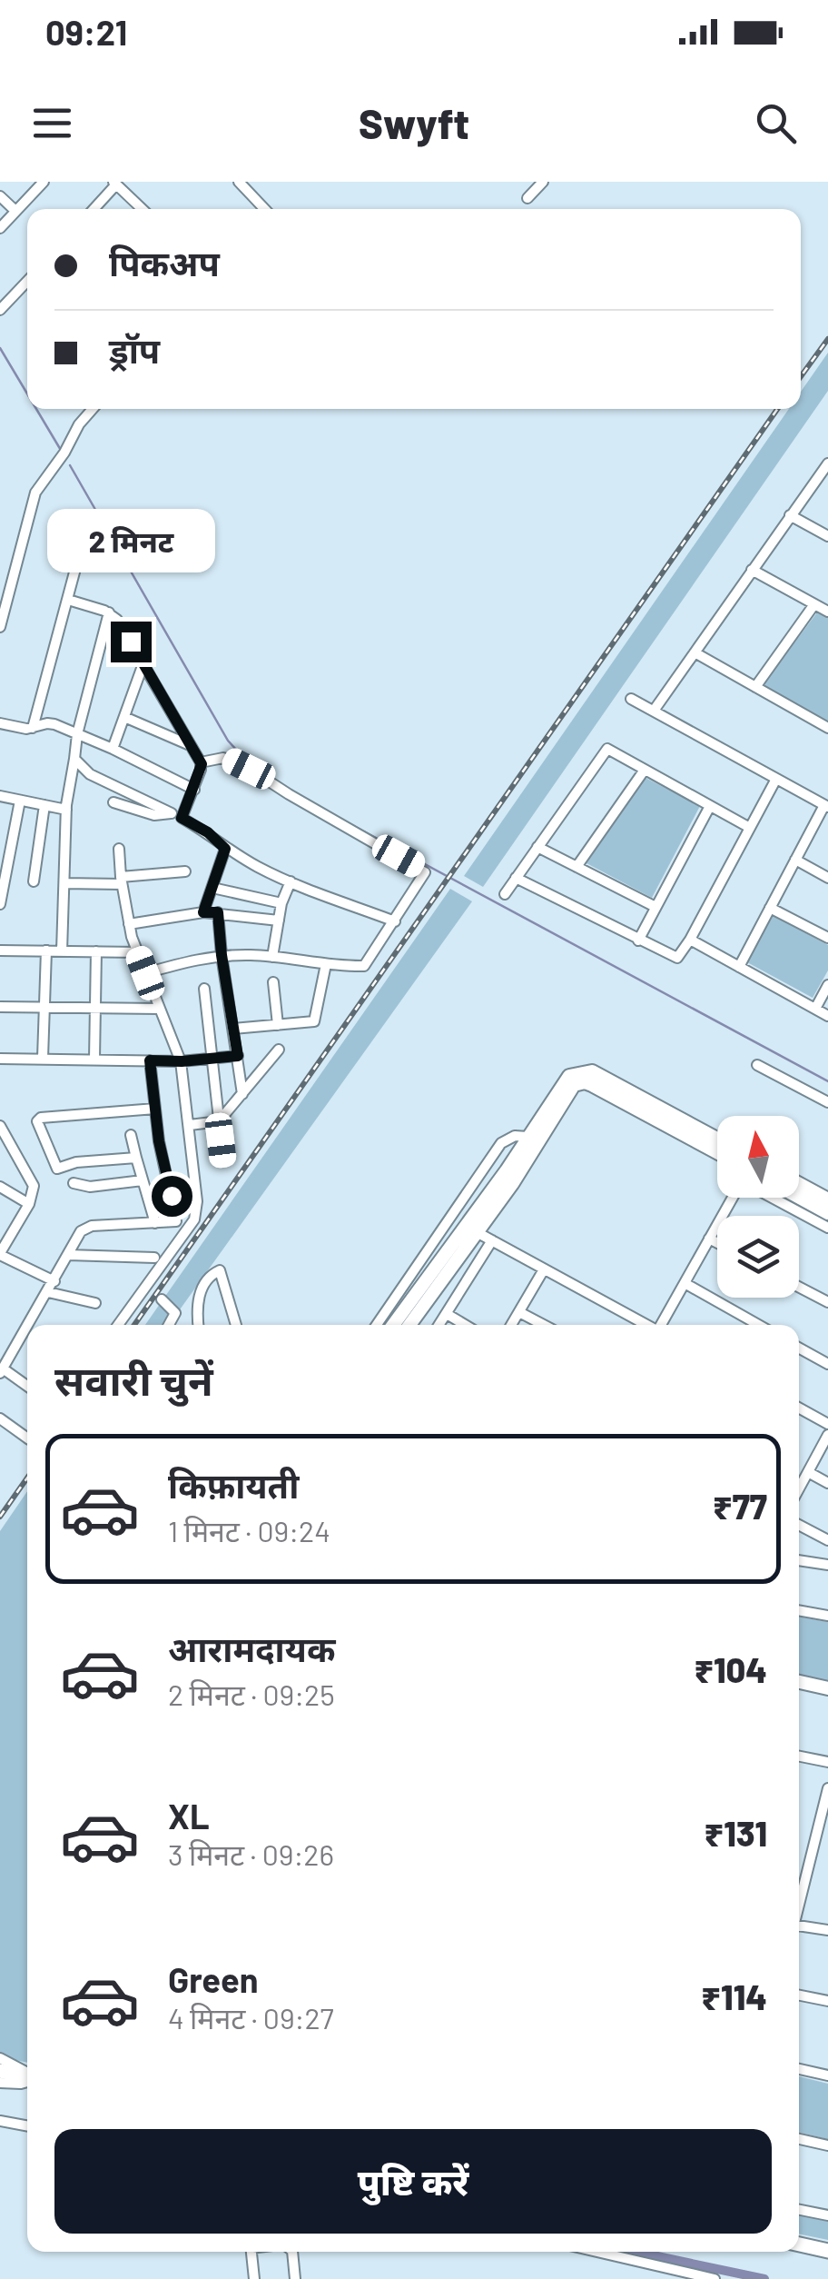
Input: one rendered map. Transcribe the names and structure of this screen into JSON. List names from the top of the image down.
{
  "north": "top",
  "page": {
    "status": "09:21",
    "header": "Swyft",
    "banner": ["पिकअप", "ड्रॉप"],
    "bubble": "2 मिनट",
    "heading": "सवारी चुनें",
    "list": [
      {
        "name": "किफ़ायती",
        "note": "1 मिनट · 09:24",
        "value": "₹77"
      },
      {
        "name": "आरामदायक",
        "note": "2 मिनट · 09:25",
        "value": "₹104"
      },
      {
        "name": "XL",
        "note": "3 मिनट · 09:26",
        "value": "₹131"
      },
      {
        "name": "Green",
        "note": "4 मिनट · 09:27",
        "value": "₹114"
      }
    ],
    "buttons": "पुष्टि करें"
  }
}
